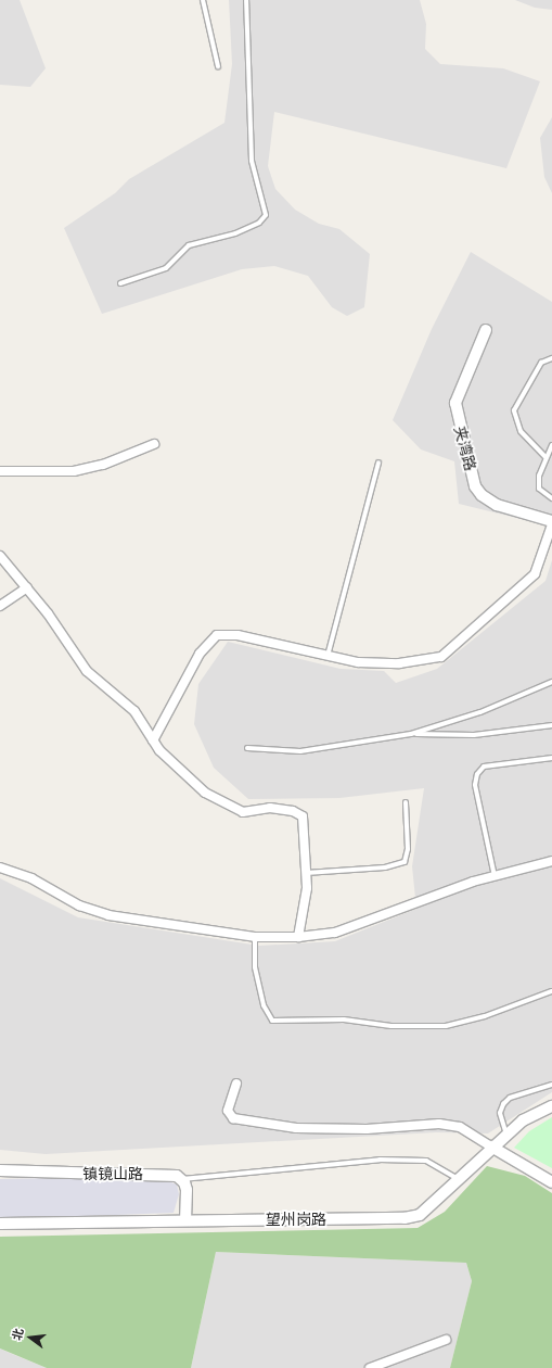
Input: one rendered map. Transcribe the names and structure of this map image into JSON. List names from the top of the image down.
{
  "streets": {
    "street": ["夹湾路", "镇镜山路", "望州岗路"]
  },
  "north": "left"
}
